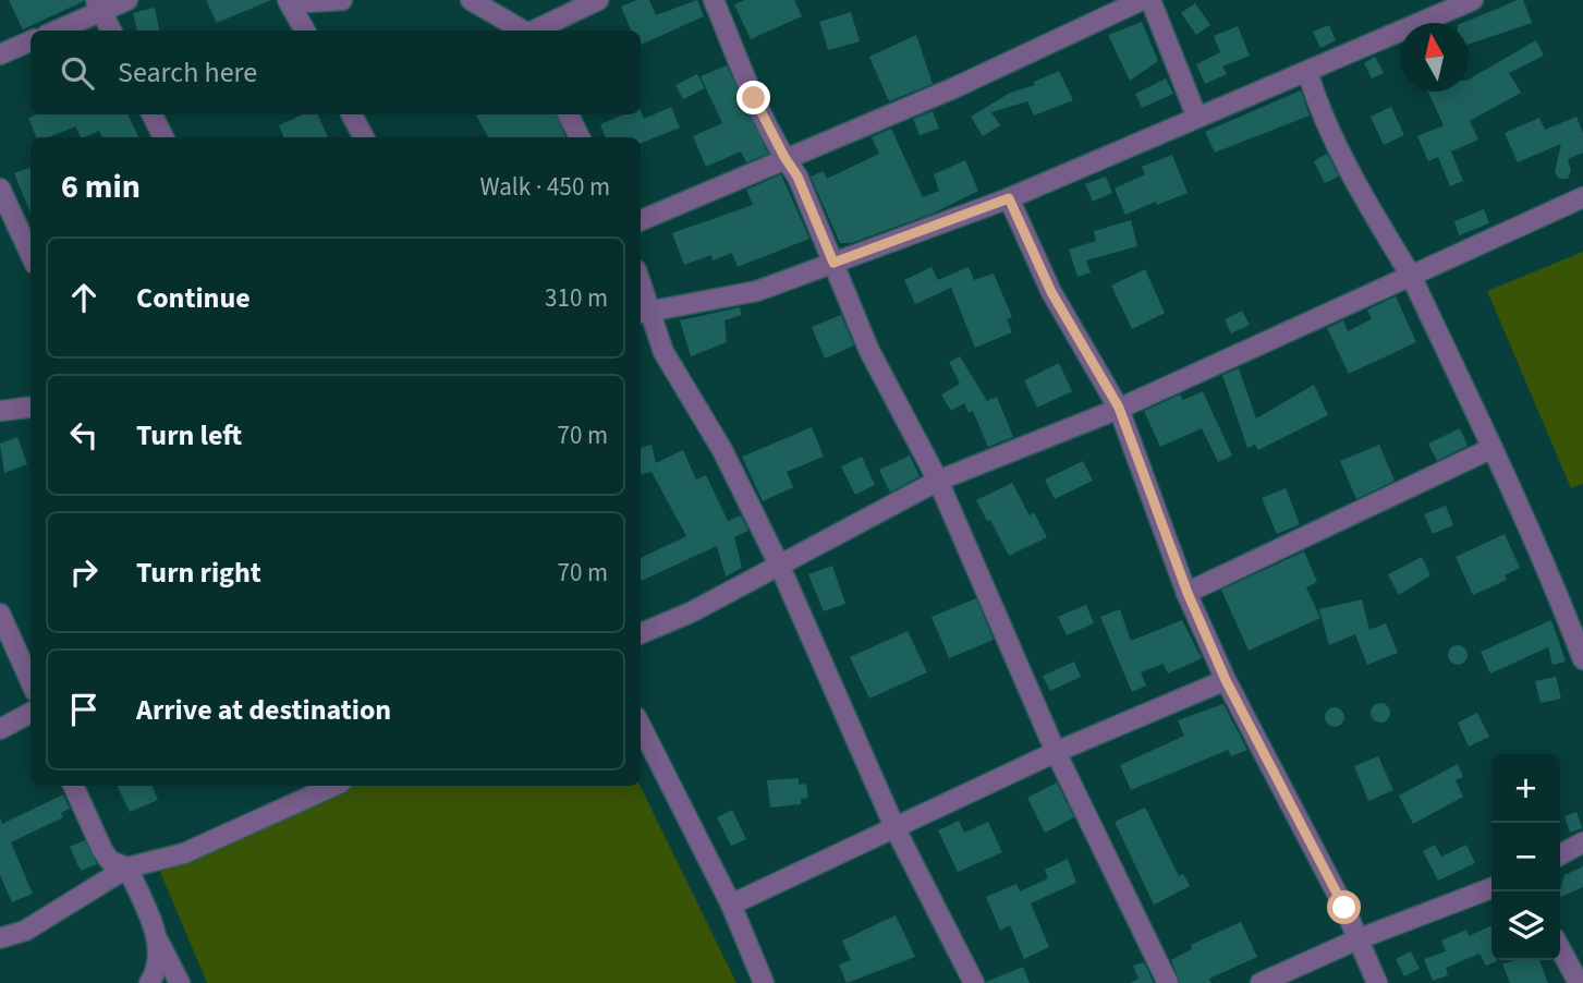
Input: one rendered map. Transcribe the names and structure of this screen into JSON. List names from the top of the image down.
{
  "north": "top",
  "page": {
    "search": "Search here",
    "heading": ["6 min", "Walk · 450 m"],
    "list": [
      ["Continue", "310 m"],
      ["Turn left", "70 m"],
      ["Turn right", "70 m"],
      "Arrive at destination"
    ],
    "map_buttons": ["+", "−"]
  }
}
